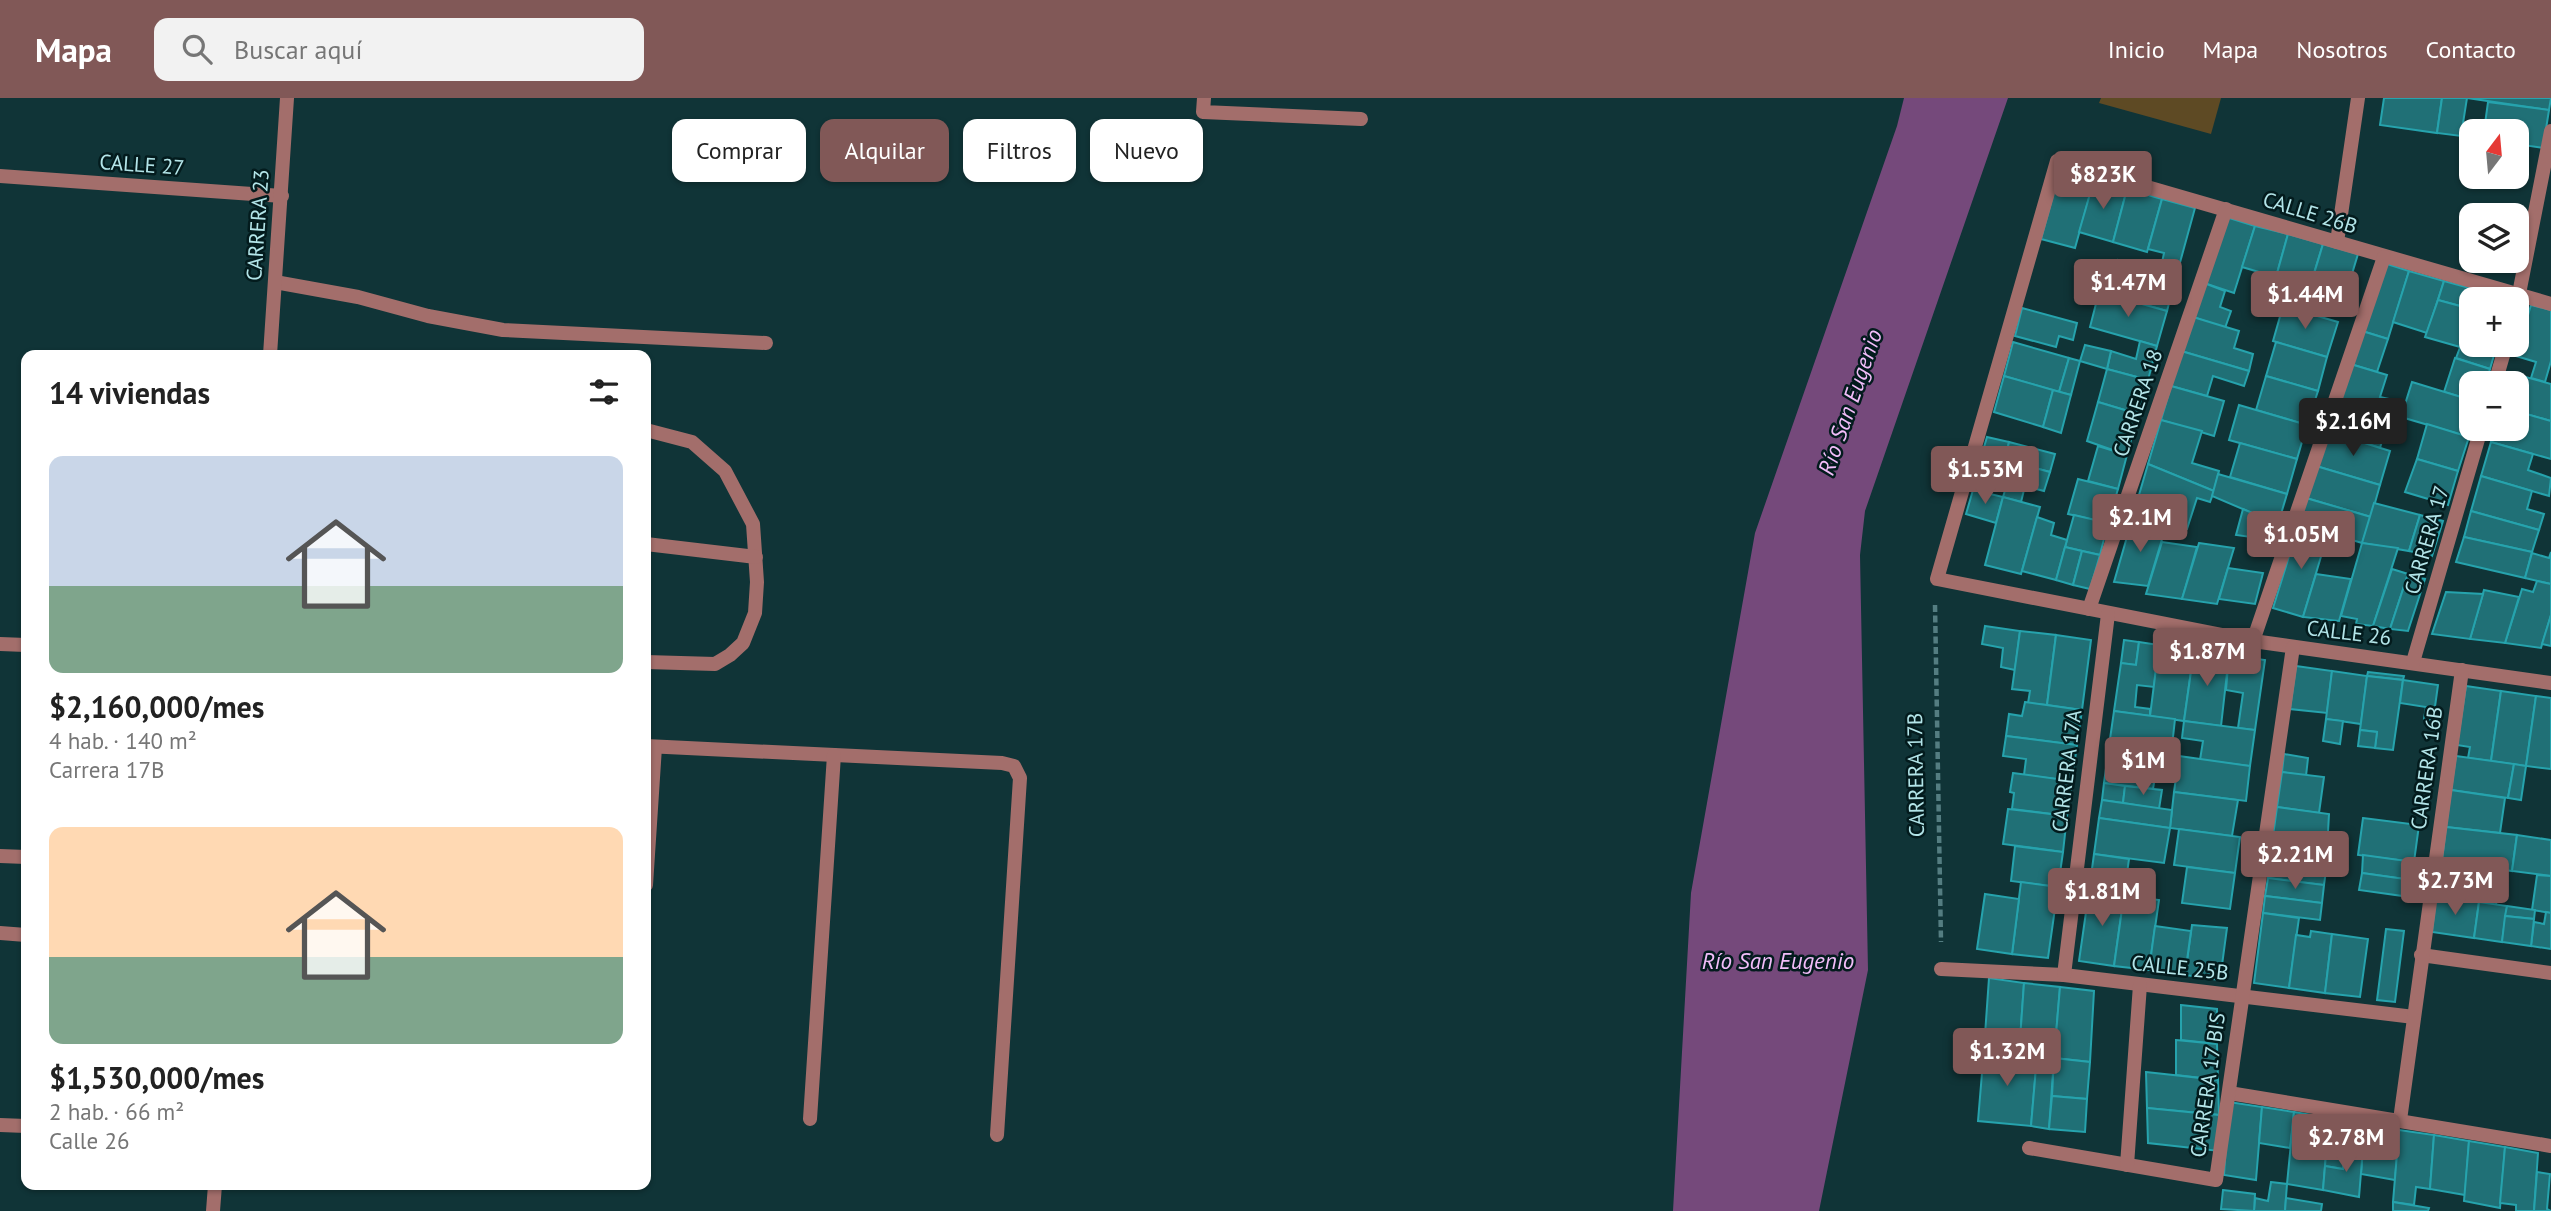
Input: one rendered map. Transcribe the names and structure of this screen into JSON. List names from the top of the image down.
{
  "streets": {
    "street": [
      "CALLE 27",
      "CALLE 26B",
      "CARRERA 23",
      "CARRERA 18",
      "CARRERA 17",
      "CALLE 26",
      "CARRERA 16B",
      "CARRERA 17A",
      "CALLE 25B",
      "CARRERA 17 BIS"
    ],
    "path": ["CARRERA 17B"]
  },
  "crossings": [
    ["CALLE 27", "CARRERA 23"],
    ["CALLE 26B", "CARRERA 18"],
    ["CALLE 26B", "CALLE 26"],
    ["CALLE 26B", "CARRERA 17B"],
    ["CARRERA 18", "CALLE 26"],
    ["CARRERA 17", "CALLE 26"],
    ["CALLE 26", "CARRERA 16B"],
    ["CALLE 26", "CARRERA 17A"],
    ["CALLE 26", "CARRERA 17B"],
    ["CARRERA 17A", "CALLE 25B"],
    ["CARRERA 17B", "CALLE 25B"],
    ["CALLE 25B", "CARRERA 17 BIS"]
  ],
  "water": ["Río San Eugenio"],
  "north": "top",
  "page": {
    "header": "Mapa",
    "search": "Buscar aquí",
    "nav": [
      "Inicio",
      "Mapa",
      "Nosotros",
      "Contacto"
    ],
    "map_buttons": ["+", "−"],
    "chip": [
      "Comprar",
      "Alquilar",
      "Filtros",
      "Nuevo"
    ],
    "price": [
      "$823K",
      "$1.47M",
      "$1.44M",
      "$2.16M",
      "$1.53M",
      "$2.1M",
      "$1.05M",
      "$1.87M",
      "$1M",
      "$2.21M",
      "$2.73M",
      "$1.81M",
      "$1.32M",
      "$2.78M"
    ],
    "heading": "14 viviendas",
    "list": [
      {
        "name": "$2,160,000/mes",
        "note": "4 hab. · 140 m² · Carrera 17B"
      },
      {
        "name": "$1,530,000/mes",
        "note": "2 hab. · 66 m² · Calle 26"
      }
    ]
  }
}
